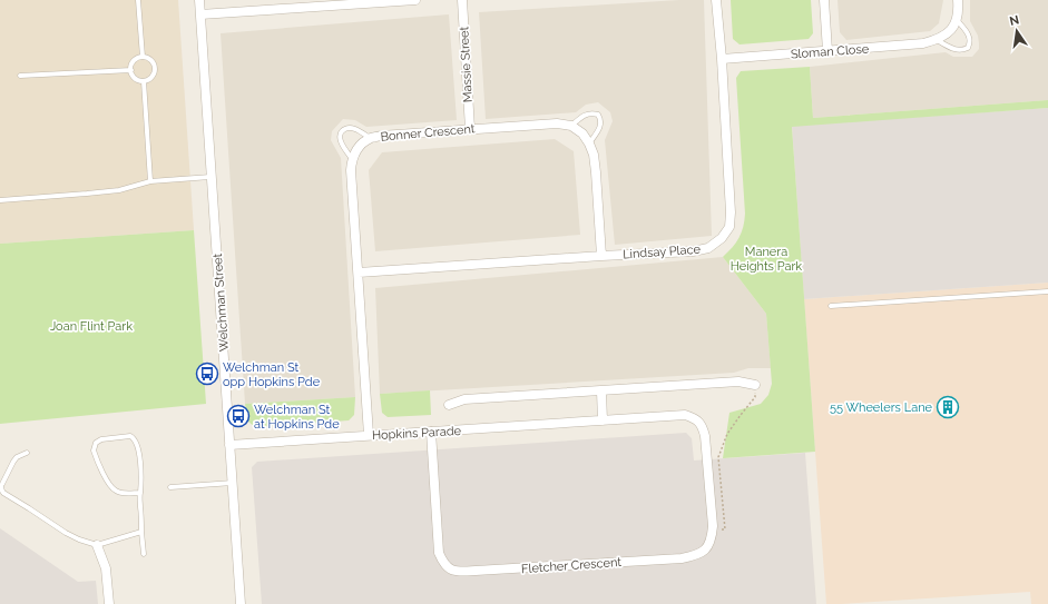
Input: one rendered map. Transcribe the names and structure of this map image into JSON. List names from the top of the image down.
{
  "streets": {
    "street": [
      "Sloman Close",
      "Massie Street",
      "Bonner Crescent",
      "Lindsay Place",
      "Welchman Street",
      "Hopkins Parade",
      "Fletcher Crescent"
    ]
  },
  "crossings": [
    ["Sloman Close", "Lindsay Place"],
    ["Massie Street", "Bonner Crescent"],
    ["Welchman Street", "Hopkins Parade"],
    ["Hopkins Parade", "Fletcher Crescent"]
  ],
  "parks": ["Manera Heights Park", "Joan Flint Park"],
  "places": {
    "bus stop": ["Welchman St opp Hopkins Pde", "Welchman St at Hopkins Pde"],
    "building": ["55 Wheelers Lane"]
  },
  "north": "top"
}
